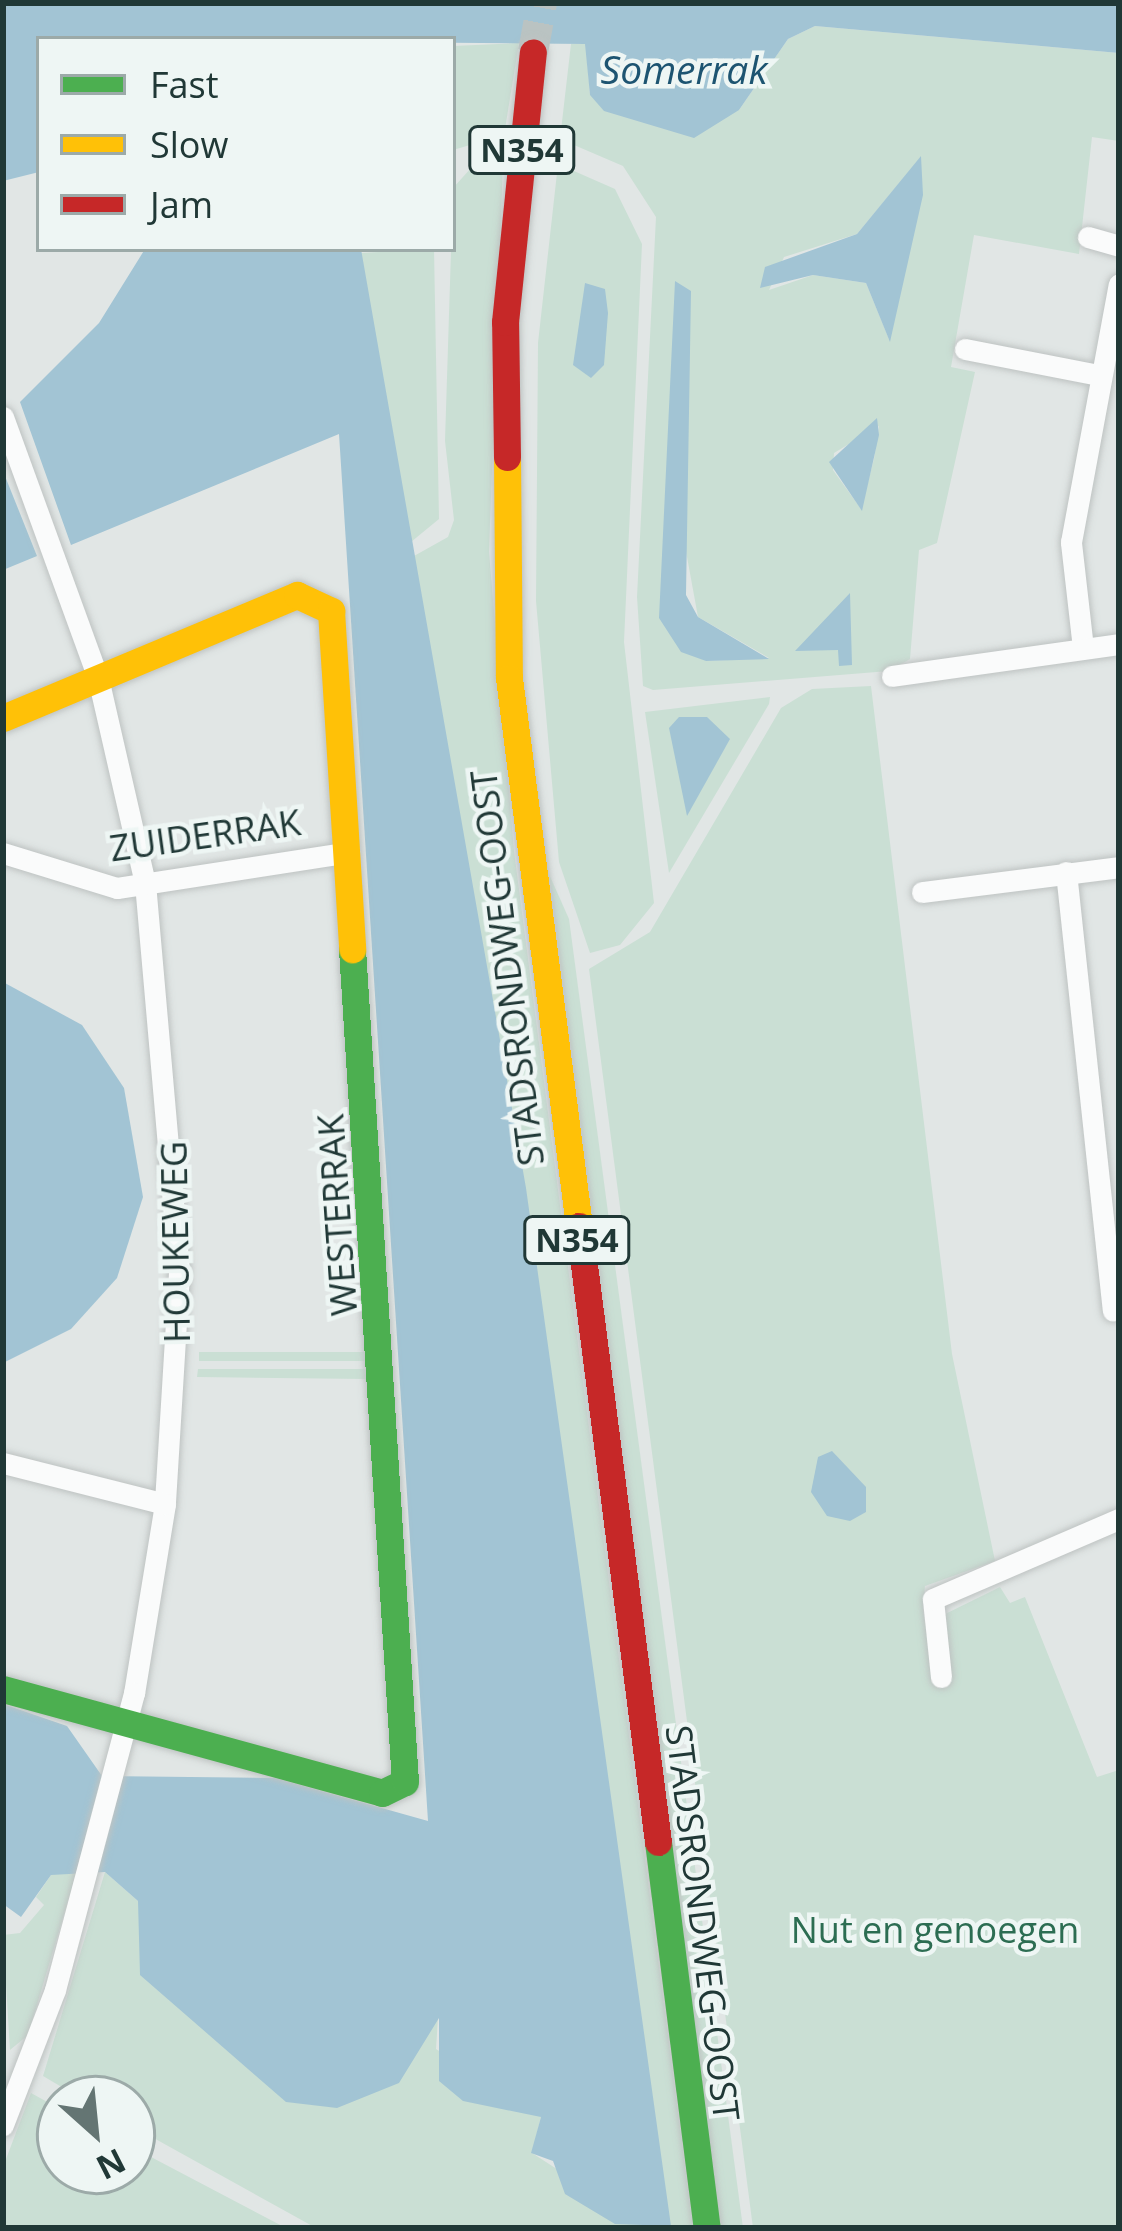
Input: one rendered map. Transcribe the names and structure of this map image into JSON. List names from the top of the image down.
{
  "streets": {
    "main road": ["N354", "STADSRONDWEG-OOST", "WESTERRAK"],
    "street": ["ZUIDERRAK", "HOUKEWEG"]
  },
  "crossings": [
    ["ZUIDERRAK", "WESTERRAK"],
    ["ZUIDERRAK", "HOUKEWEG"],
    ["WESTERRAK", "HOUKEWEG"]
  ],
  "water": ["Somerrak"],
  "parks": ["Nut en genoegen"],
  "legend": ["Fast", "Slow", "Jam"],
  "north": "bottom right"
}
